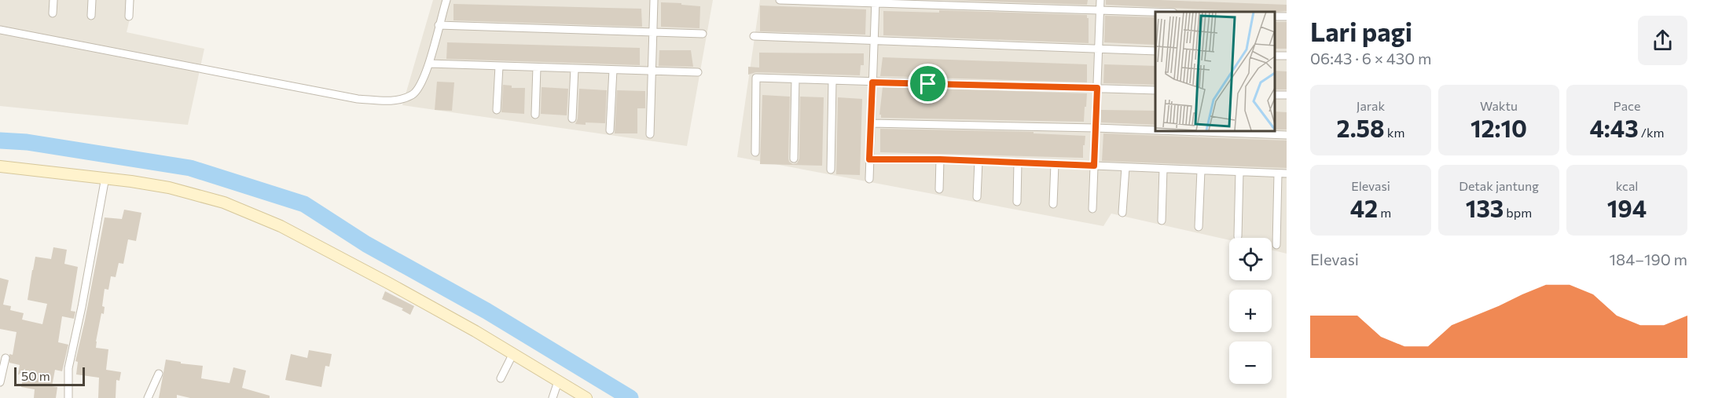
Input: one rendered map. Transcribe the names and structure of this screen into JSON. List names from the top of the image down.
{
  "scale_bar": "50 m",
  "page": {
    "heading": ["Lari pagi", "06:43 · 6 × 430 m"],
    "stats": [
      ["Jarak", "2.58 km"],
      ["Waktu", "12:10"],
      ["Pace", "4:43 /km"],
      ["Elevasi", "42 m"],
      ["Detak jantung", "133 bpm"],
      ["kcal", "194"]
    ],
    "map_buttons": ["+", "−"],
    "chart": ["Elevasi", "184–190 m"],
    "scale": "50 m"
  }
}
